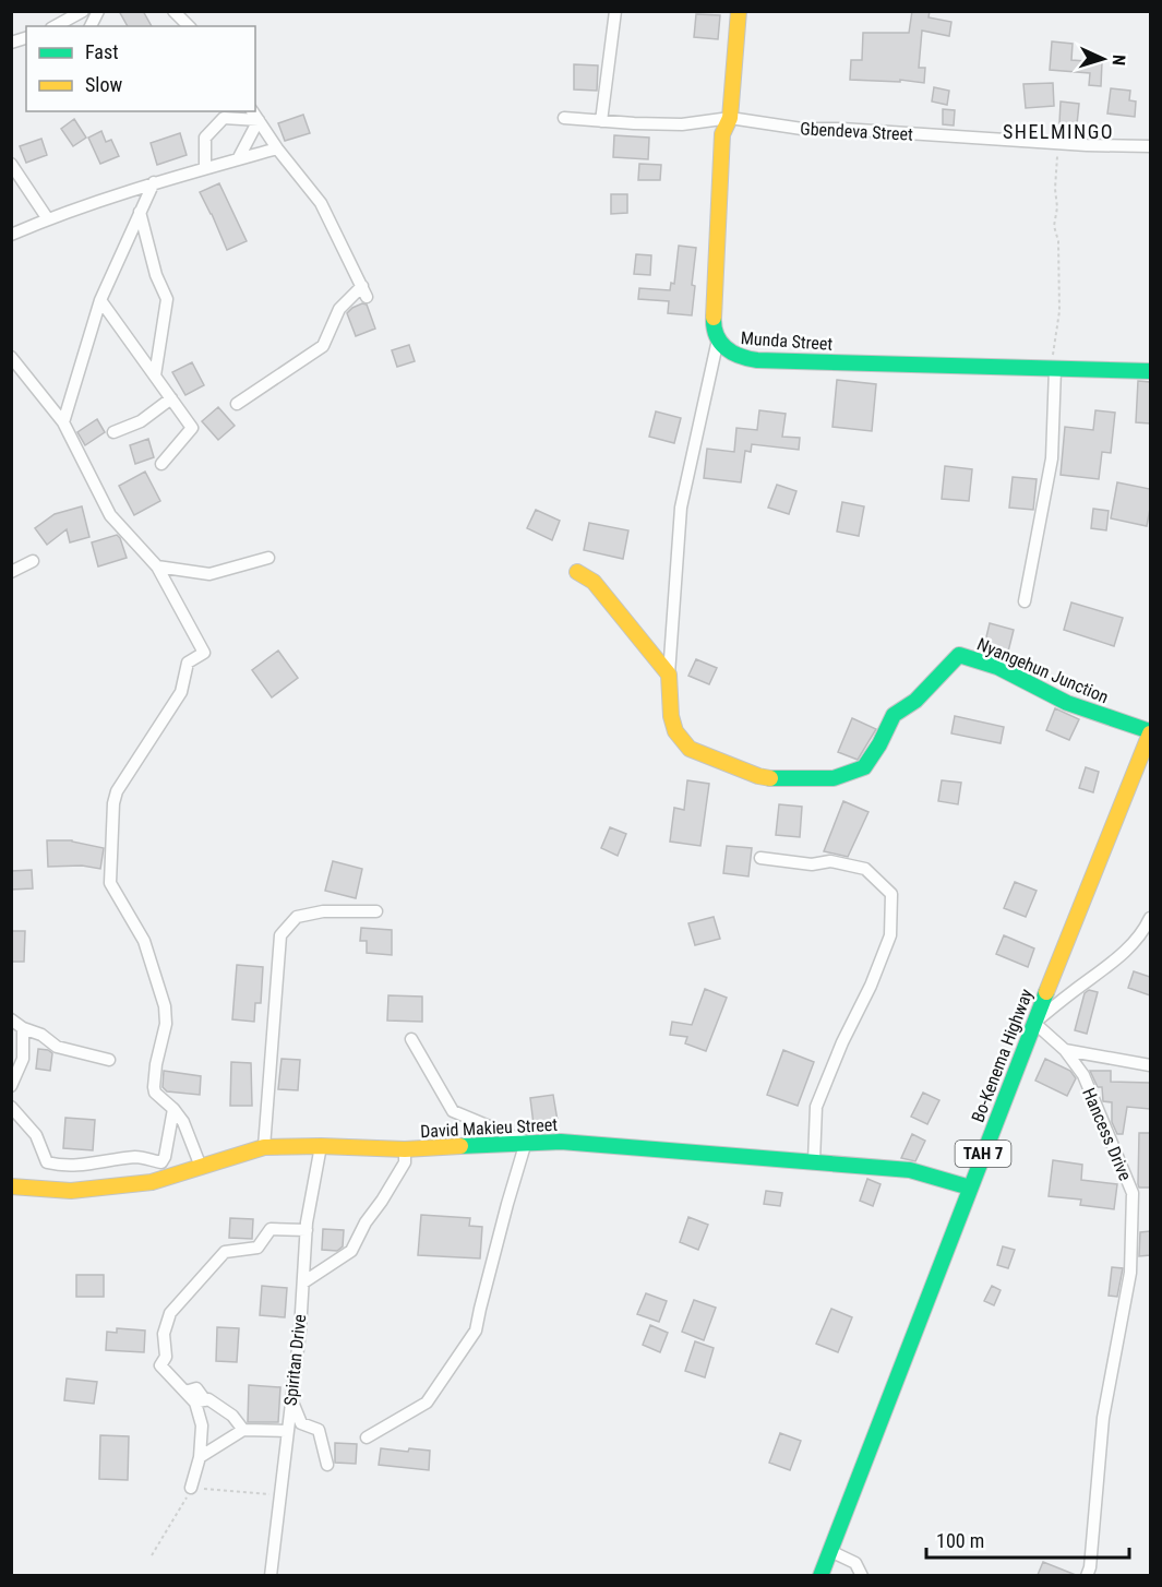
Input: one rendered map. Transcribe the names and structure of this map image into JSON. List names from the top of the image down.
{
  "streets": {
    "main road": [
      "Munda Street",
      "Nyangehun Junction",
      "Bo-Kenema Highway",
      "David Makieu Street",
      "TAH 7"
    ],
    "street": ["Gbendeva Street", "Hancess Drive", "Spiritan Drive"]
  },
  "crossings": [
    ["Gbendeva Street", "Munda Street"],
    ["Nyangehun Junction", "Bo-Kenema Highway"],
    ["Bo-Kenema Highway", "David Makieu Street"],
    ["Bo-Kenema Highway", "Hancess Drive"],
    ["David Makieu Street", "Spiritan Drive"]
  ],
  "districts": ["SHELMINGO"],
  "legend": ["Fast", "Slow"],
  "scale_bar": "100 m",
  "north": "right"
}
